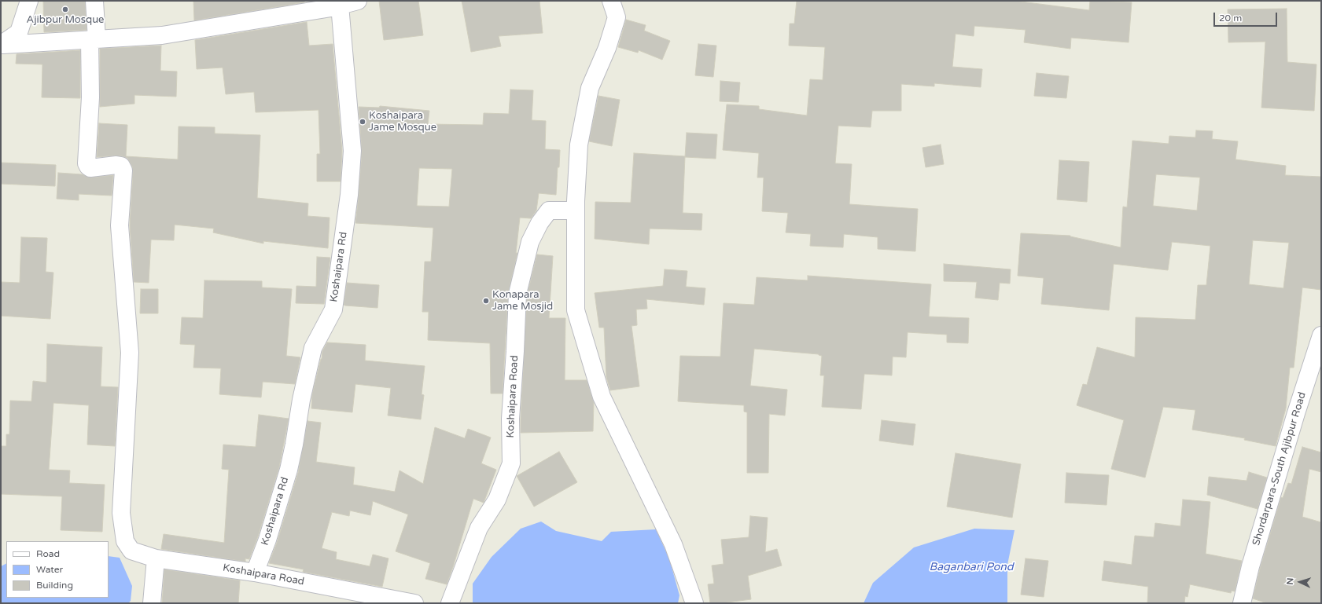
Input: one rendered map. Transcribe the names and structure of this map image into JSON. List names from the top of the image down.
{
  "streets": {
    "street": ["Koshaipara Rd", "Koshaipara Road", "Shordarpara-South Ajibpur Road"]
  },
  "crossings": [
    ["Koshaipara Rd", "Koshaipara Road"]
  ],
  "water": ["Baganbari Pond"],
  "places": ["Ajibpur Mosque", "Koshaipara Jame Mosque", "Konapara Jame Mosjid"],
  "legend": ["Road", "Water", "Building"],
  "scale_bar": "20 m",
  "north": "left"
}
